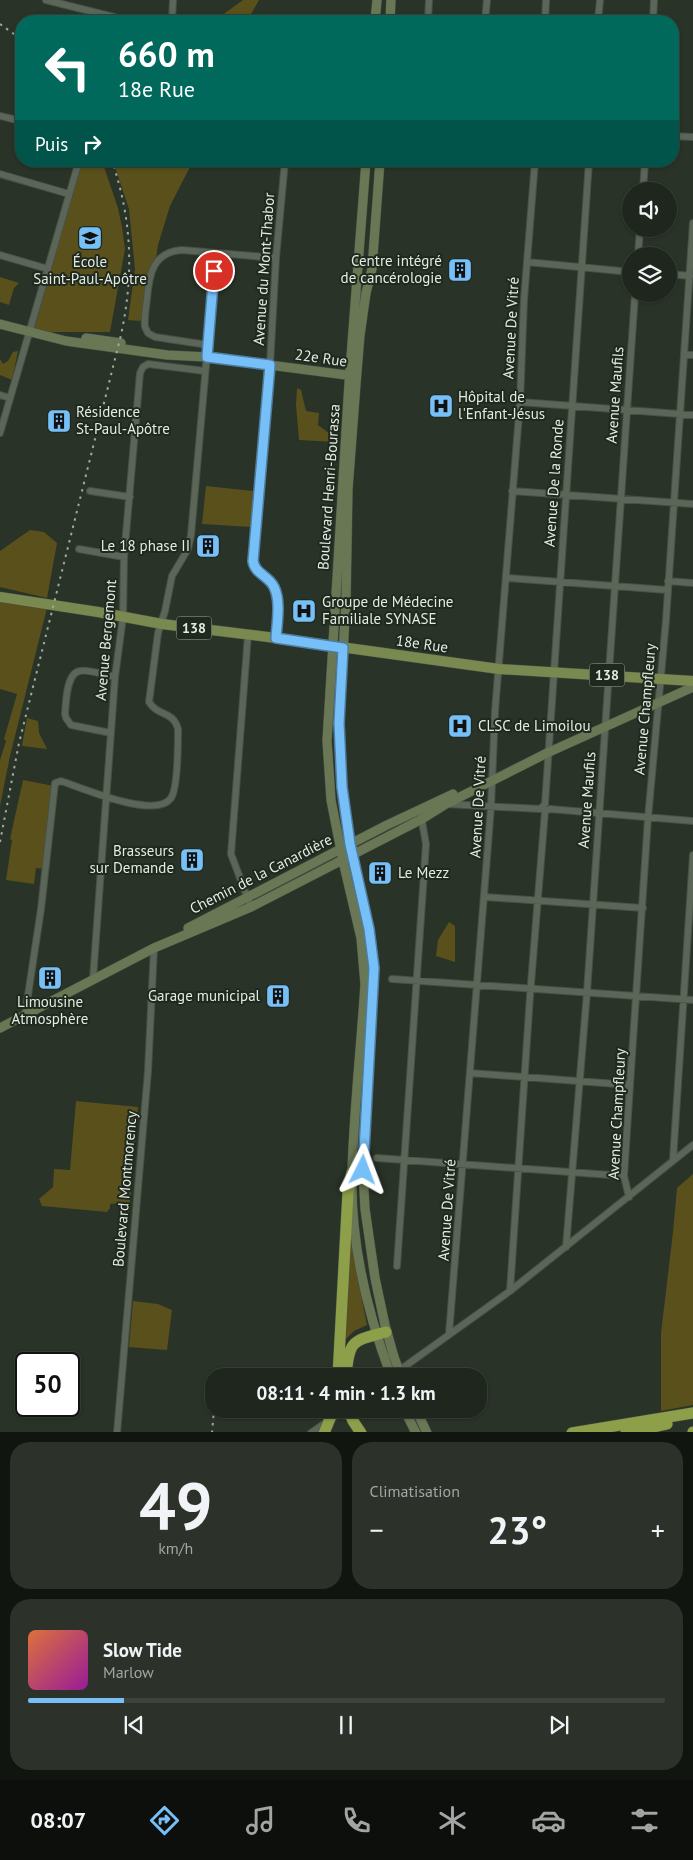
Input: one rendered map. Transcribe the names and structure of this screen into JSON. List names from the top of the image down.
{
  "streets": {
    "main road": [
      "22e Rue",
      "Boulevard Henri-Bourassa",
      "138",
      "18e Rue",
      "Chemin de la Canardière"
    ],
    "street": [
      "Avenue du Mont-Thabor",
      "Avenue De Vitré",
      "Avenue Maufils",
      "Avenue De la Ronde",
      "Avenue Bergemont",
      "Avenue Champfleury",
      "Boulevard Montmorency"
    ]
  },
  "crossings": [
    ["Avenue du Mont-Thabor", "22e Rue"],
    ["Avenue du Mont-Thabor", "18e Rue"],
    ["Avenue De Vitré", "18e Rue"],
    ["Avenue De Vitré", "Chemin de la Canardière"],
    ["22e Rue", "Boulevard Henri-Bourassa"],
    ["Avenue Maufils", "18e Rue"],
    ["Avenue Maufils", "Chemin de la Canardière"],
    ["Avenue De la Ronde", "18e Rue"],
    ["Avenue De la Ronde", "Chemin de la Canardière"],
    ["Boulevard Henri-Bourassa", "18e Rue"],
    ["Boulevard Henri-Bourassa", "Chemin de la Canardière"],
    ["Avenue Bergemont", "18e Rue"],
    ["Avenue Bergemont", "Chemin de la Canardière"],
    ["18e Rue", "Avenue Champfleury"],
    ["Avenue Champfleury", "Chemin de la Canardière"],
    ["Chemin de la Canardière", "Boulevard Montmorency"]
  ],
  "places": {
    "school or university": ["École Saint-Paul-Apôtre"],
    "building": [
      "Centre intégré de cancérologie",
      "Résidence St-Paul-Apôtre",
      "Le 18 phase II",
      "Brasseurs sur Demande",
      "Le Mezz",
      "Limousine Atmosphère",
      "Garage municipal"
    ],
    "hospital": ["Hôpital de l'Enfant-Jésus", "Groupe de Médecine Familiale SYNASE", "CLSC de Limoilou"]
  },
  "page": {
    "turn": ["660 m", "18e Rue"],
    "then": "Puis",
    "limit": "50",
    "trip": "08:11 · 4 min · 1.3 km",
    "tile": [
      ["49", "km/h"],
      "Climatisation"
    ],
    "heat": ["−", "23°", "+"],
    "song": ["Slow Tide", "Marlow"],
    "tabs": "08:07"
  }
}
